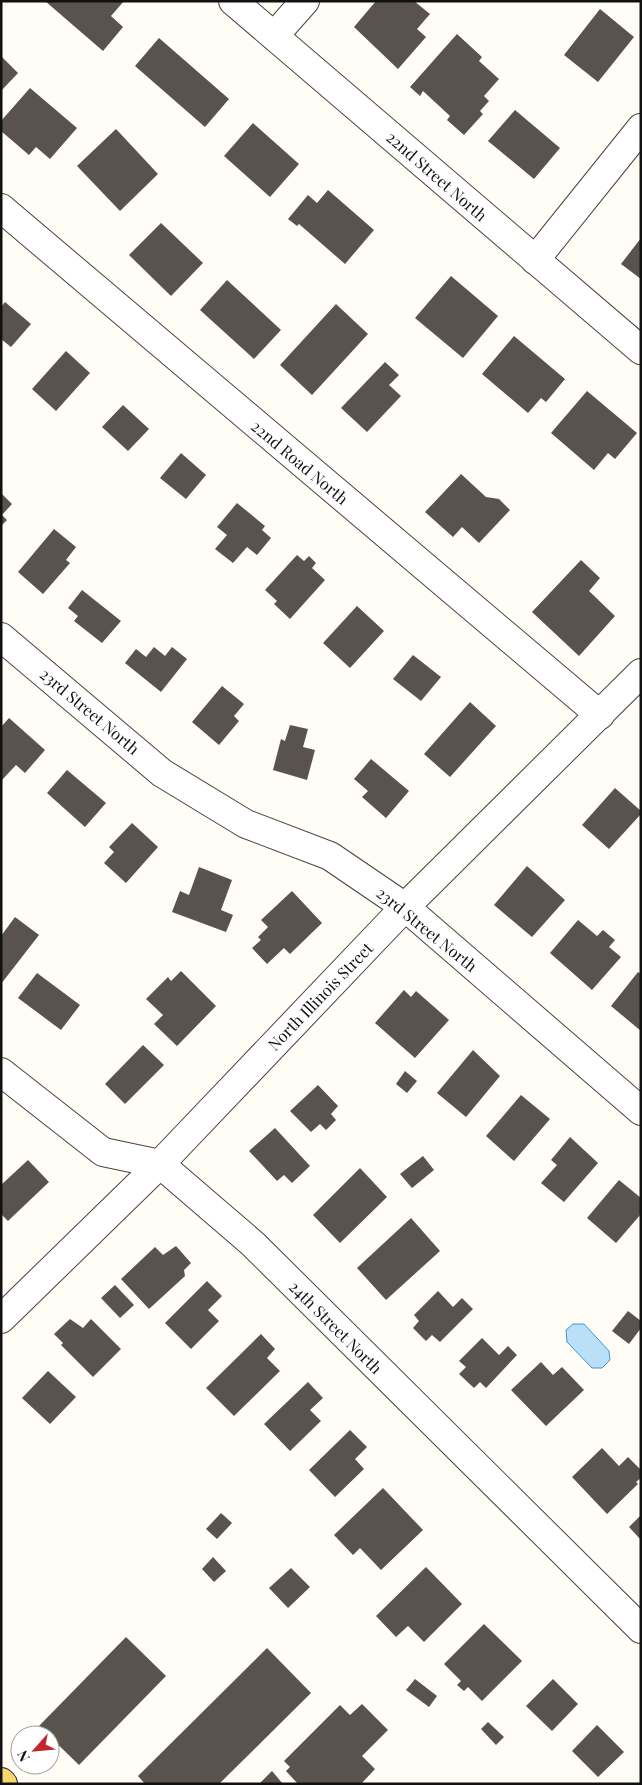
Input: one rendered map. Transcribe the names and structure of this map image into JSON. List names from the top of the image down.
{
  "streets": {
    "street": [
      "22nd Street North",
      "22nd Road North",
      "23rd Street North",
      "North Illinois Street",
      "24th Street North"
    ]
  },
  "crossings": [
    ["22nd Road North", "North Illinois Street"],
    ["23rd Street North", "North Illinois Street"],
    ["North Illinois Street", "24th Street North"]
  ],
  "north": "bottom left"
}
